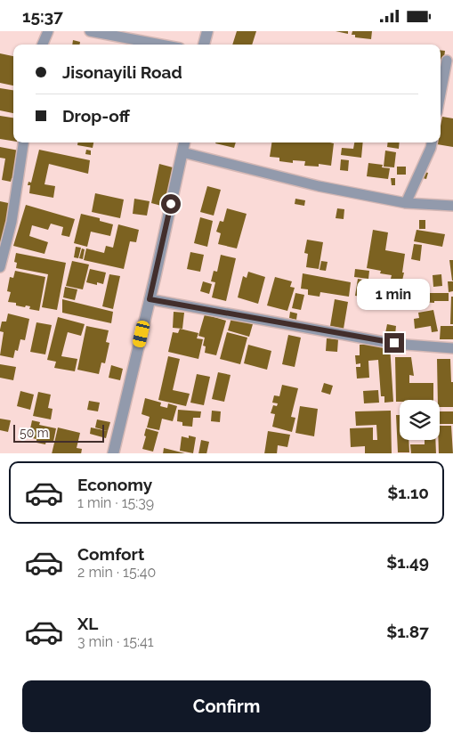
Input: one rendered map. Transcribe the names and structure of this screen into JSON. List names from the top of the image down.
{
  "scale_bar": "50 m",
  "page": {
    "status": "15:37",
    "banner": ["Jisonayili Road", "Drop-off"],
    "bubble": "1 min",
    "scale": "50 m",
    "list": [
      {
        "name": "Economy",
        "note": "1 min · 15:39",
        "value": "$1.10"
      },
      {
        "name": "Comfort",
        "note": "2 min · 15:40",
        "value": "$1.49"
      },
      {
        "name": "XL",
        "note": "3 min · 15:41",
        "value": "$1.87"
      }
    ],
    "buttons": "Confirm"
  }
}
